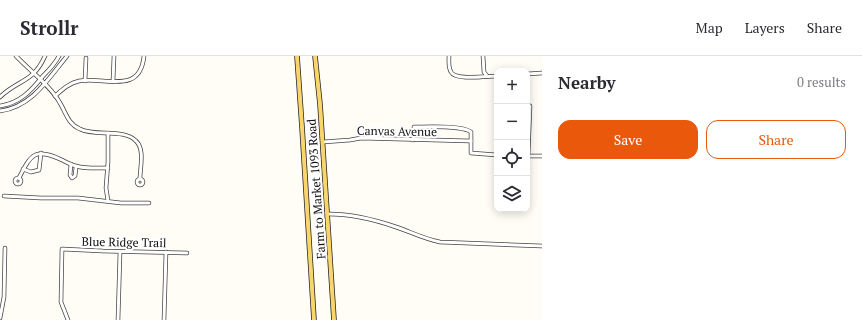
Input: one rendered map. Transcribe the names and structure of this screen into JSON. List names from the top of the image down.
{
  "streets": {
    "main road": ["Farm to Market 1093 Road"],
    "street": ["Canvas Avenue", "Blue Ridge Trail"]
  },
  "crossings": [
    ["Canvas Avenue", "Farm to Market 1093 Road"]
  ],
  "page": {
    "header": "Strollr",
    "nav": ["Map", "Layers", "Share"],
    "heading": ["Nearby", "0 results"],
    "map_buttons": ["+", "−"],
    "buttons": ["Save", "Share"]
  }
}
